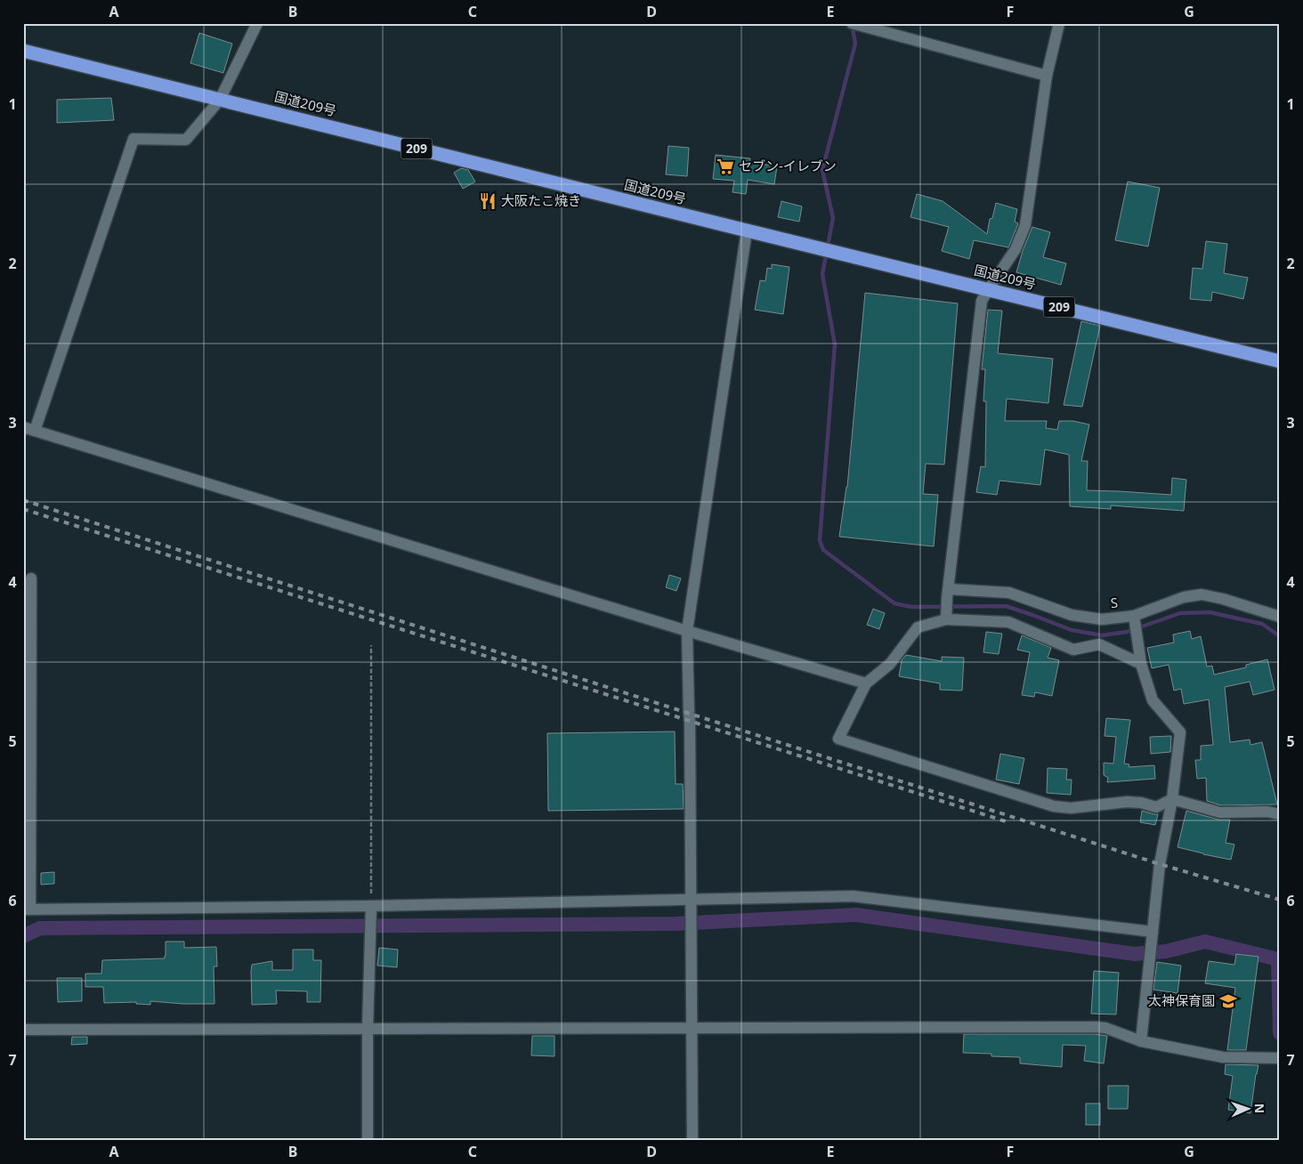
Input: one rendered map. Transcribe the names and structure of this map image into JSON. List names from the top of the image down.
{
  "streets": {
    "highway": ["国道209号", "209"],
    "street": ["S"]
  },
  "places": {
    "supermarket": ["セブン-イレブン"],
    "restaurant": ["大阪たこ焼き"],
    "school or university": ["太神保育園"]
  },
  "north": "right",
  "grid": {
    "columns": [
      "A",
      "B",
      "C",
      "D",
      "E",
      "F",
      "G"
    ],
    "rows": [
      "1",
      "2",
      "3",
      "4",
      "5",
      "6",
      "7"
    ]
  }
}
